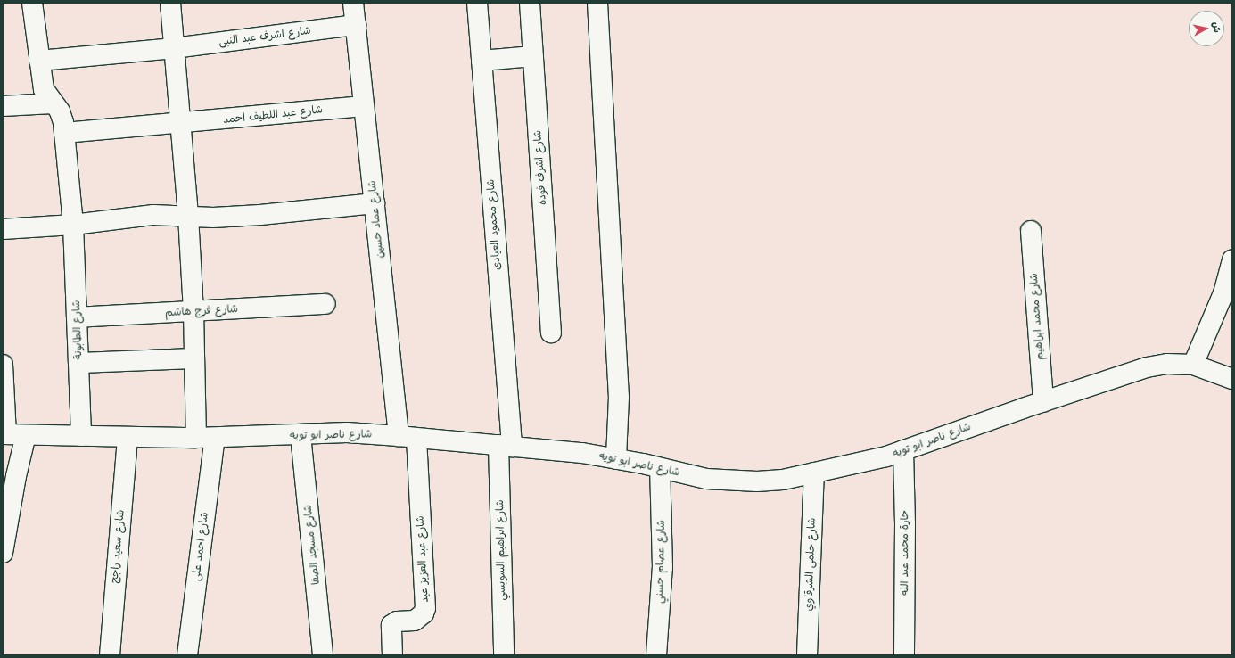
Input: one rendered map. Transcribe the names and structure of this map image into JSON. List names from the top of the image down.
{
  "streets": {
    "street": [
      "شارع اشرف عبد النبى",
      "شارع عبد اللطيف احمد",
      "شارع اشرف فوده",
      "شارع عماد حسين",
      "شارع محمود العيادى",
      "شارع فرج هاشم",
      "شارع محمد ابراهيم",
      "شارع الطابونة",
      "شارع ناصر ابو تويه",
      "شارع مسجد الصفا",
      "شارع سعيد راجح",
      "شارع احمد على",
      "شارع ابراهيم السويسي",
      "حارة محمد عبد الله",
      "شارع عبد العزيز عيد",
      "شارع عصام حسني",
      "شارع حلمى الشرقاوي"
    ]
  },
  "crossings": [
    ["شارع اشرف عبد النبى", "شارع عماد حسين"],
    ["شارع اشرف عبد النبى", "شارع الطابونة"],
    ["شارع عبد اللطيف احمد", "شارع عماد حسين"],
    ["شارع عبد اللطيف احمد", "شارع الطابونة"],
    ["شارع عماد حسين", "شارع ناصر ابو تويه"],
    ["شارع عماد حسين", "شارع عبد العزيز عيد"],
    ["شارع محمود العيادى", "شارع ناصر ابو تويه"],
    ["شارع محمود العيادى", "شارع ابراهيم السويسي"],
    ["شارع فرج هاشم", "شارع الطابونة"],
    ["شارع محمد ابراهيم", "شارع ناصر ابو تويه"],
    ["شارع الطابونة", "شارع ناصر ابو تويه"],
    ["شارع ناصر ابو تويه", "شارع مسجد الصفا"],
    ["شارع ناصر ابو تويه", "شارع سعيد راجح"],
    ["شارع ناصر ابو تويه", "شارع احمد على"],
    ["شارع ناصر ابو تويه", "شارع ابراهيم السويسي"],
    ["شارع ناصر ابو تويه", "حارة محمد عبد الله"],
    ["شارع ناصر ابو تويه", "شارع عبد العزيز عيد"],
    ["شارع ناصر ابو تويه", "شارع عصام حسني"],
    ["شارع ناصر ابو تويه", "شارع حلمى الشرقاوي"]
  ],
  "north": "right"
}
